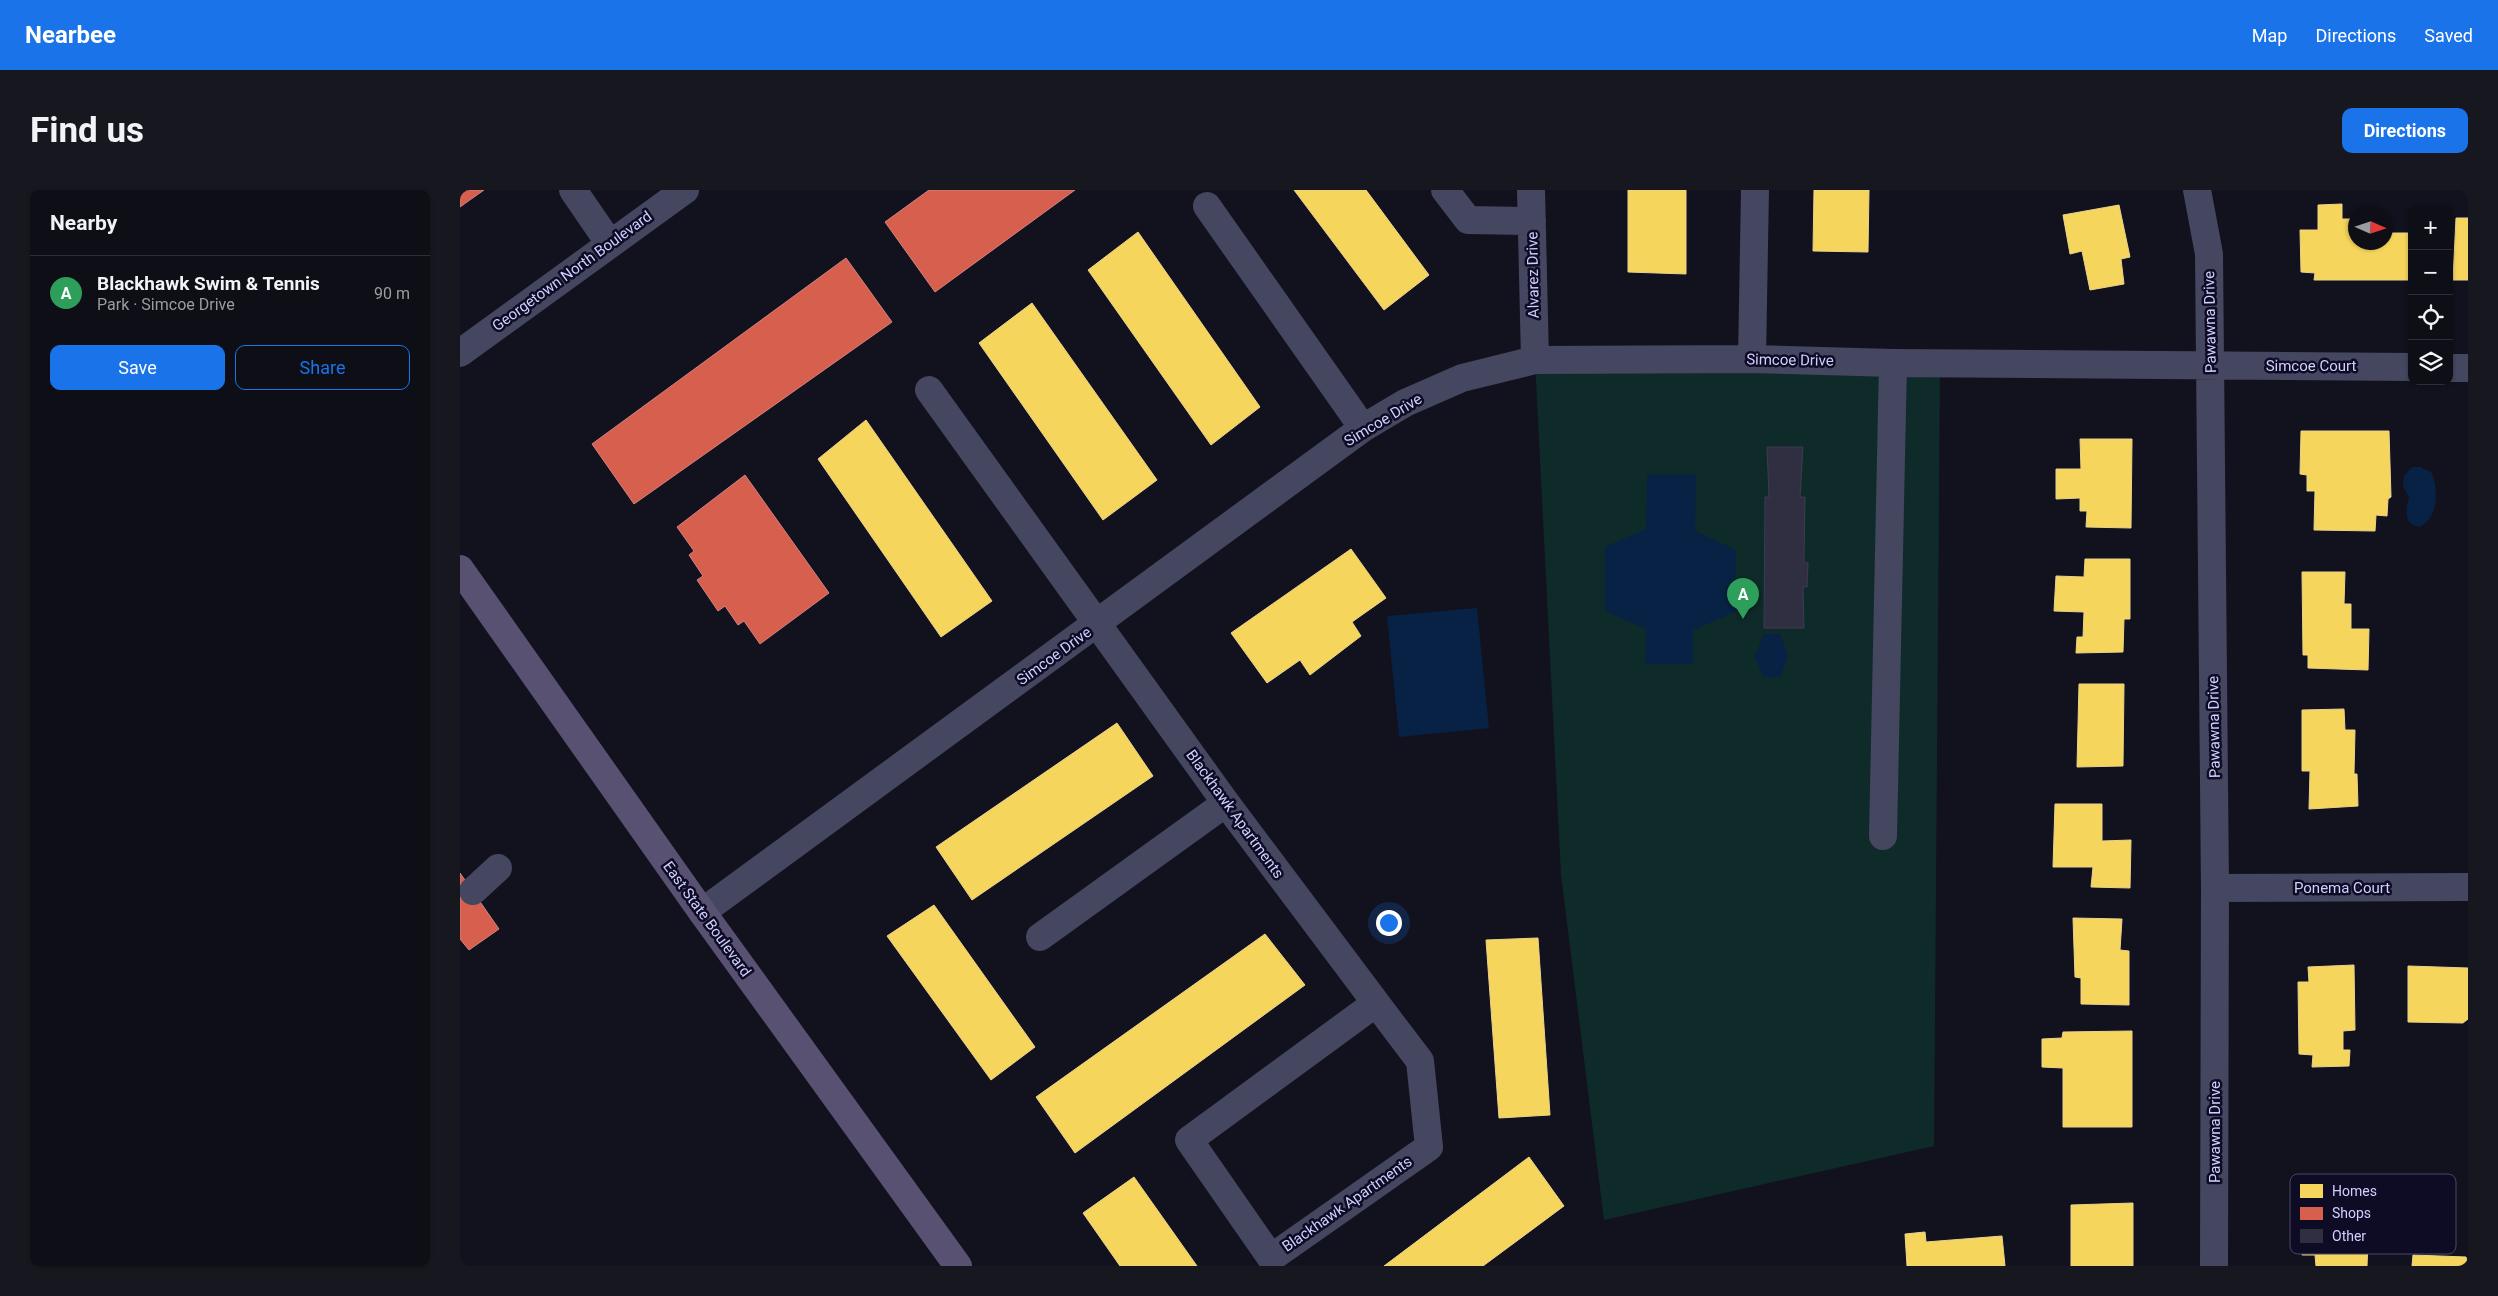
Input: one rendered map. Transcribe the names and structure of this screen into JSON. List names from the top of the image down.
{
  "streets": {
    "main road": ["East State Boulevard"],
    "street": [
      "Georgetown North Boulevard",
      "Alvarez Drive",
      "Pawawna Drive",
      "Simcoe Drive",
      "Simcoe Court",
      "Blackhawk Apartments",
      "Ponema Court"
    ]
  },
  "crossings": [
    ["Alvarez Drive", "Simcoe Drive"],
    ["Pawawna Drive", "Simcoe Drive"],
    ["Pawawna Drive", "Simcoe Court"],
    ["Pawawna Drive", "Ponema Court"],
    ["Simcoe Drive", "Simcoe Court"],
    ["Simcoe Drive", "Blackhawk Apartments"],
    ["Simcoe Drive", "East State Boulevard"]
  ],
  "legend": ["Homes", "Shops", "Other"],
  "north": "right",
  "page": {
    "header": "Nearbee",
    "nav": ["Map", "Directions", "Saved"],
    "buttons": [
      "Directions",
      ["Save", "Share"]
    ],
    "title": "Find us",
    "heading": "Nearby",
    "map_buttons": ["+", "−"],
    "list": [
      {
        "mark": "A",
        "name": "Blackhawk Swim & Tennis",
        "note": "Park · Simcoe Drive",
        "value": "90 m"
      }
    ],
    "pins": "A"
  }
}
